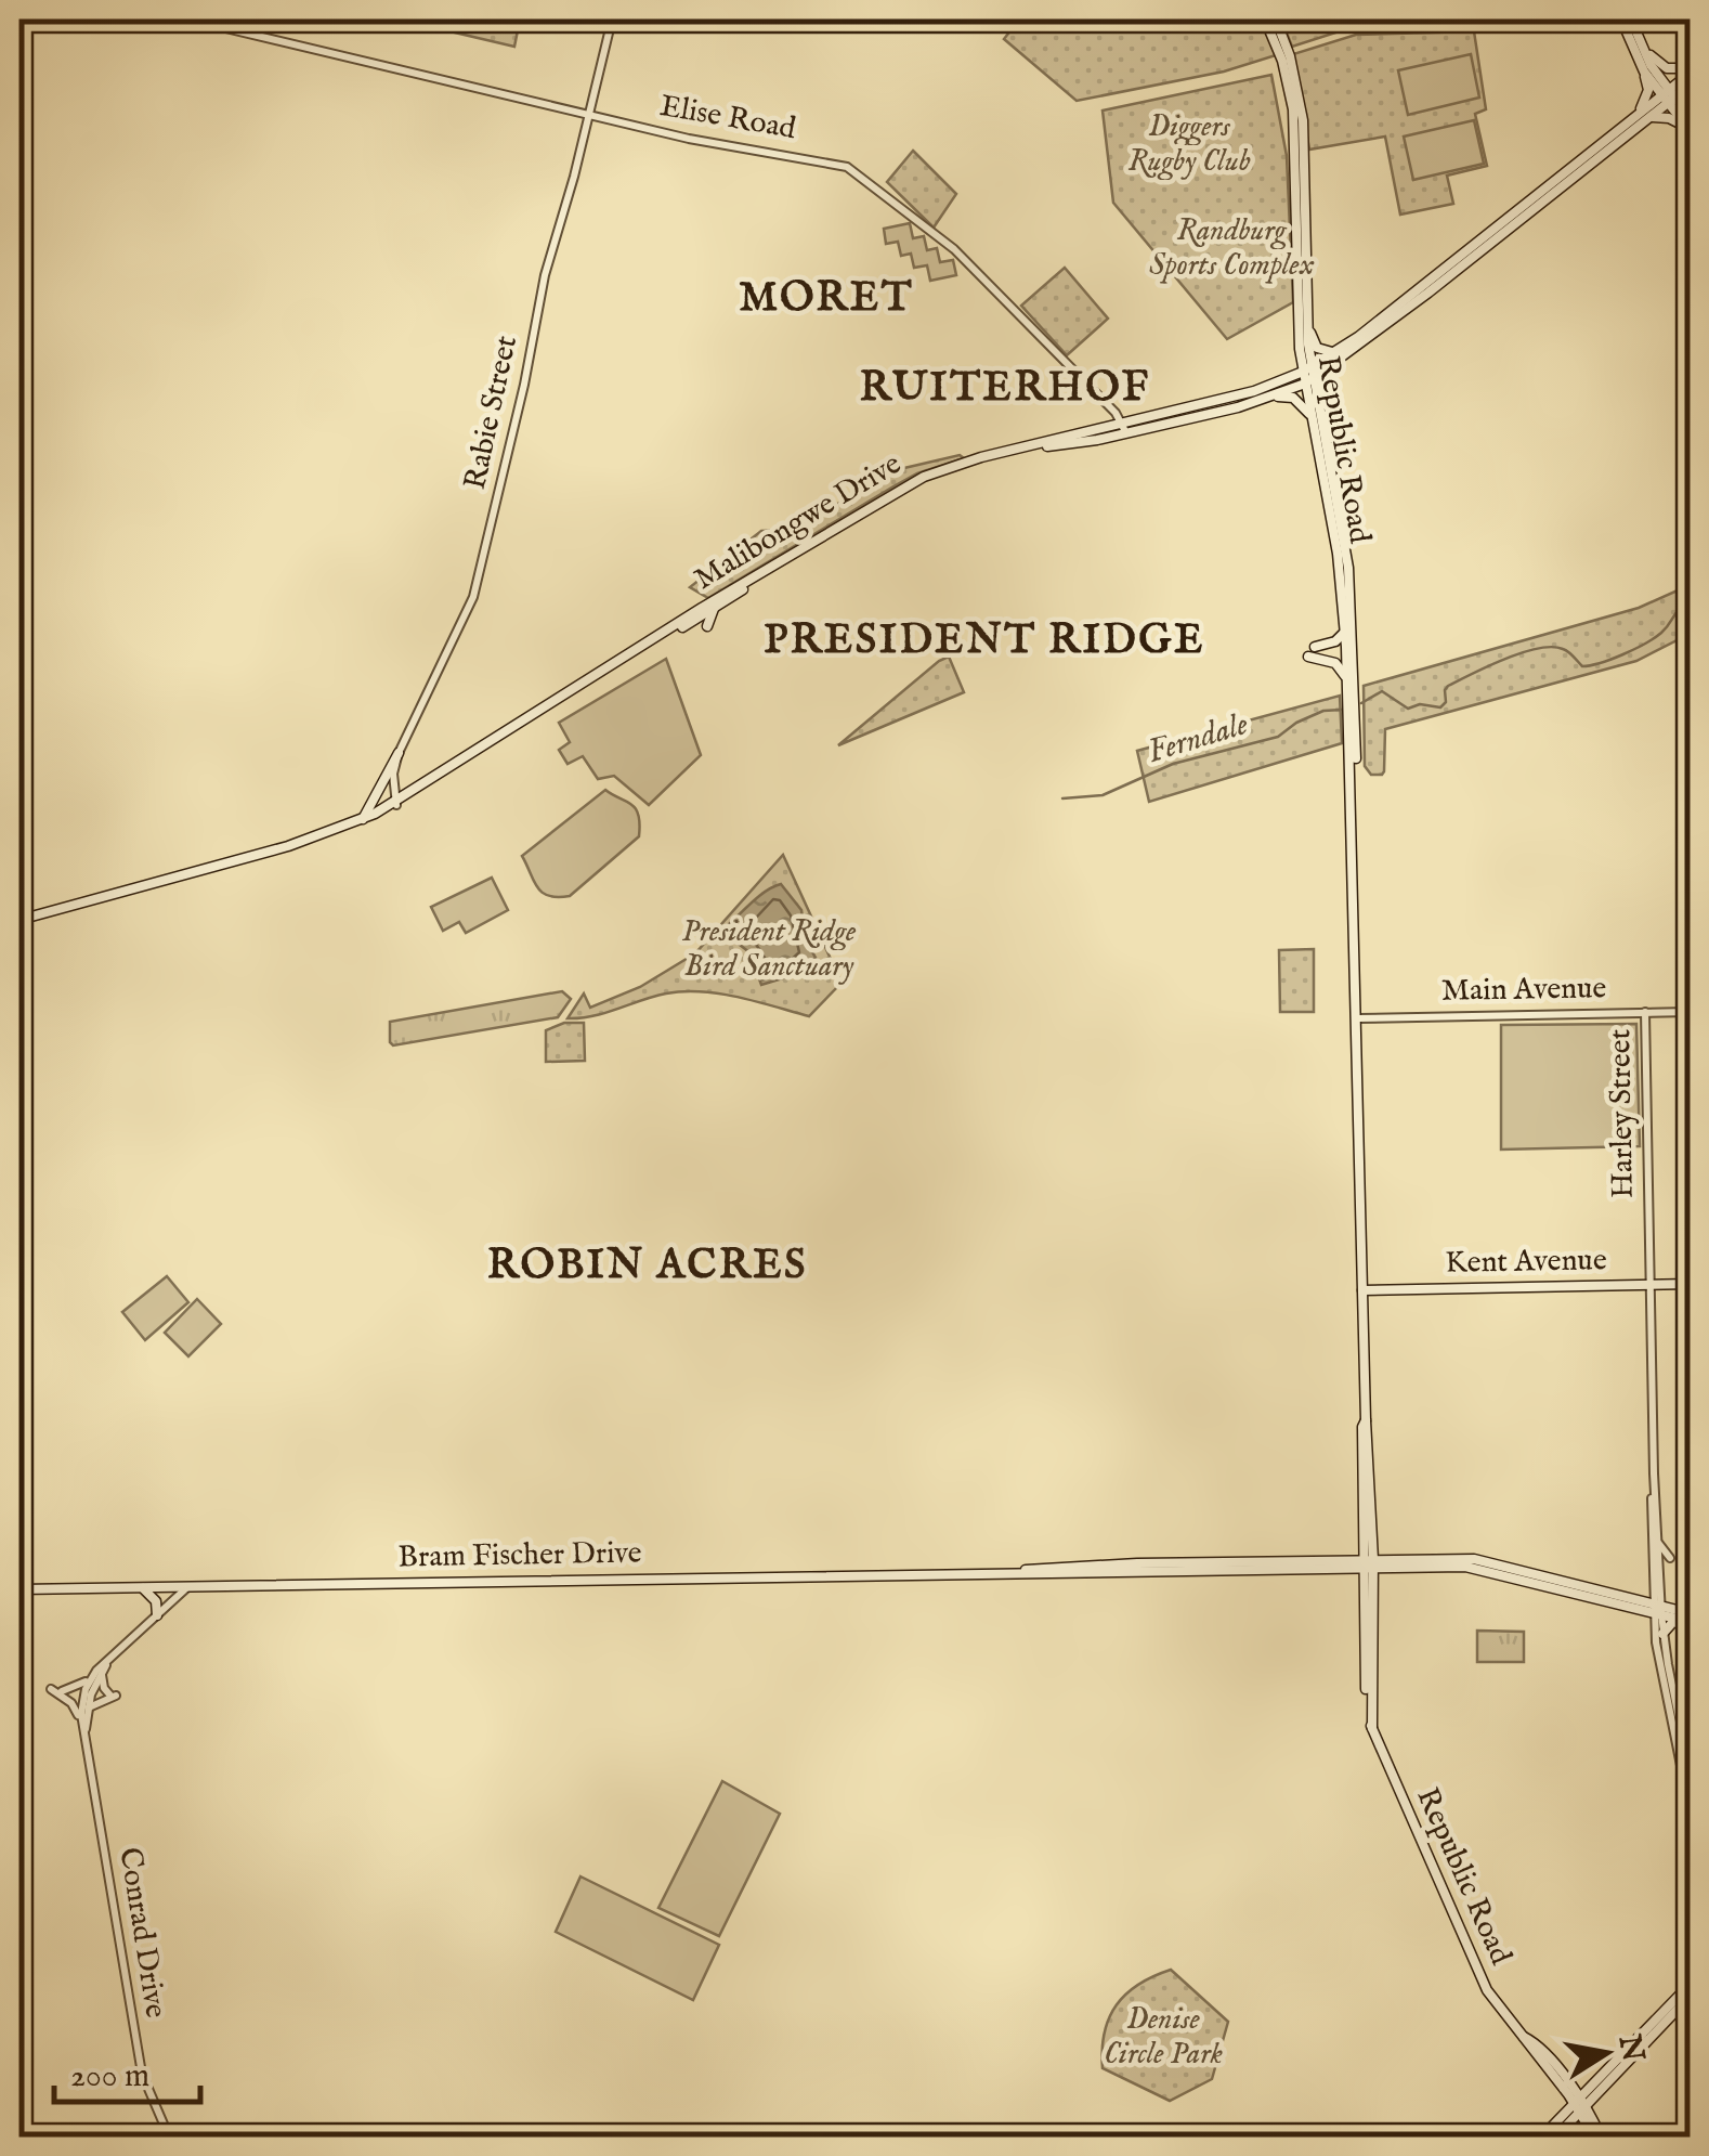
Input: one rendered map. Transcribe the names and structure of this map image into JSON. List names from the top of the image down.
{
  "streets": {
    "main road": [
      "Republic Road",
      "Malibongwe Drive",
      "Kent Avenue",
      "Bram Fischer Drive"
    ],
    "street": [
      "Elise Road",
      "Rabie Street",
      "Main Avenue",
      "Harley Street",
      "Conrad Drive"
    ]
  },
  "crossings": [
    ["Elise Road", "Rabie Street"],
    ["Elise Road", "Malibongwe Drive"],
    ["Rabie Street", "Malibongwe Drive"],
    ["Republic Road", "Malibongwe Drive"],
    ["Republic Road", "Main Avenue"],
    ["Republic Road", "Kent Avenue"],
    ["Republic Road", "Bram Fischer Drive"],
    ["Main Avenue", "Harley Street"],
    ["Harley Street", "Kent Avenue"],
    ["Harley Street", "Bram Fischer Drive"]
  ],
  "districts": [
    "MORET",
    "RUITERHOF",
    "PRESIDENT RIDGE",
    "ROBIN ACRES"
  ],
  "water": ["Ferndale"],
  "parks": [
    "Diggers Rugby Club",
    "Randburg Sports Complex",
    "President Ridge Bird Sanctuary",
    "Denise Circle Park"
  ],
  "scale_bar": "200 m",
  "north": "right"
}
